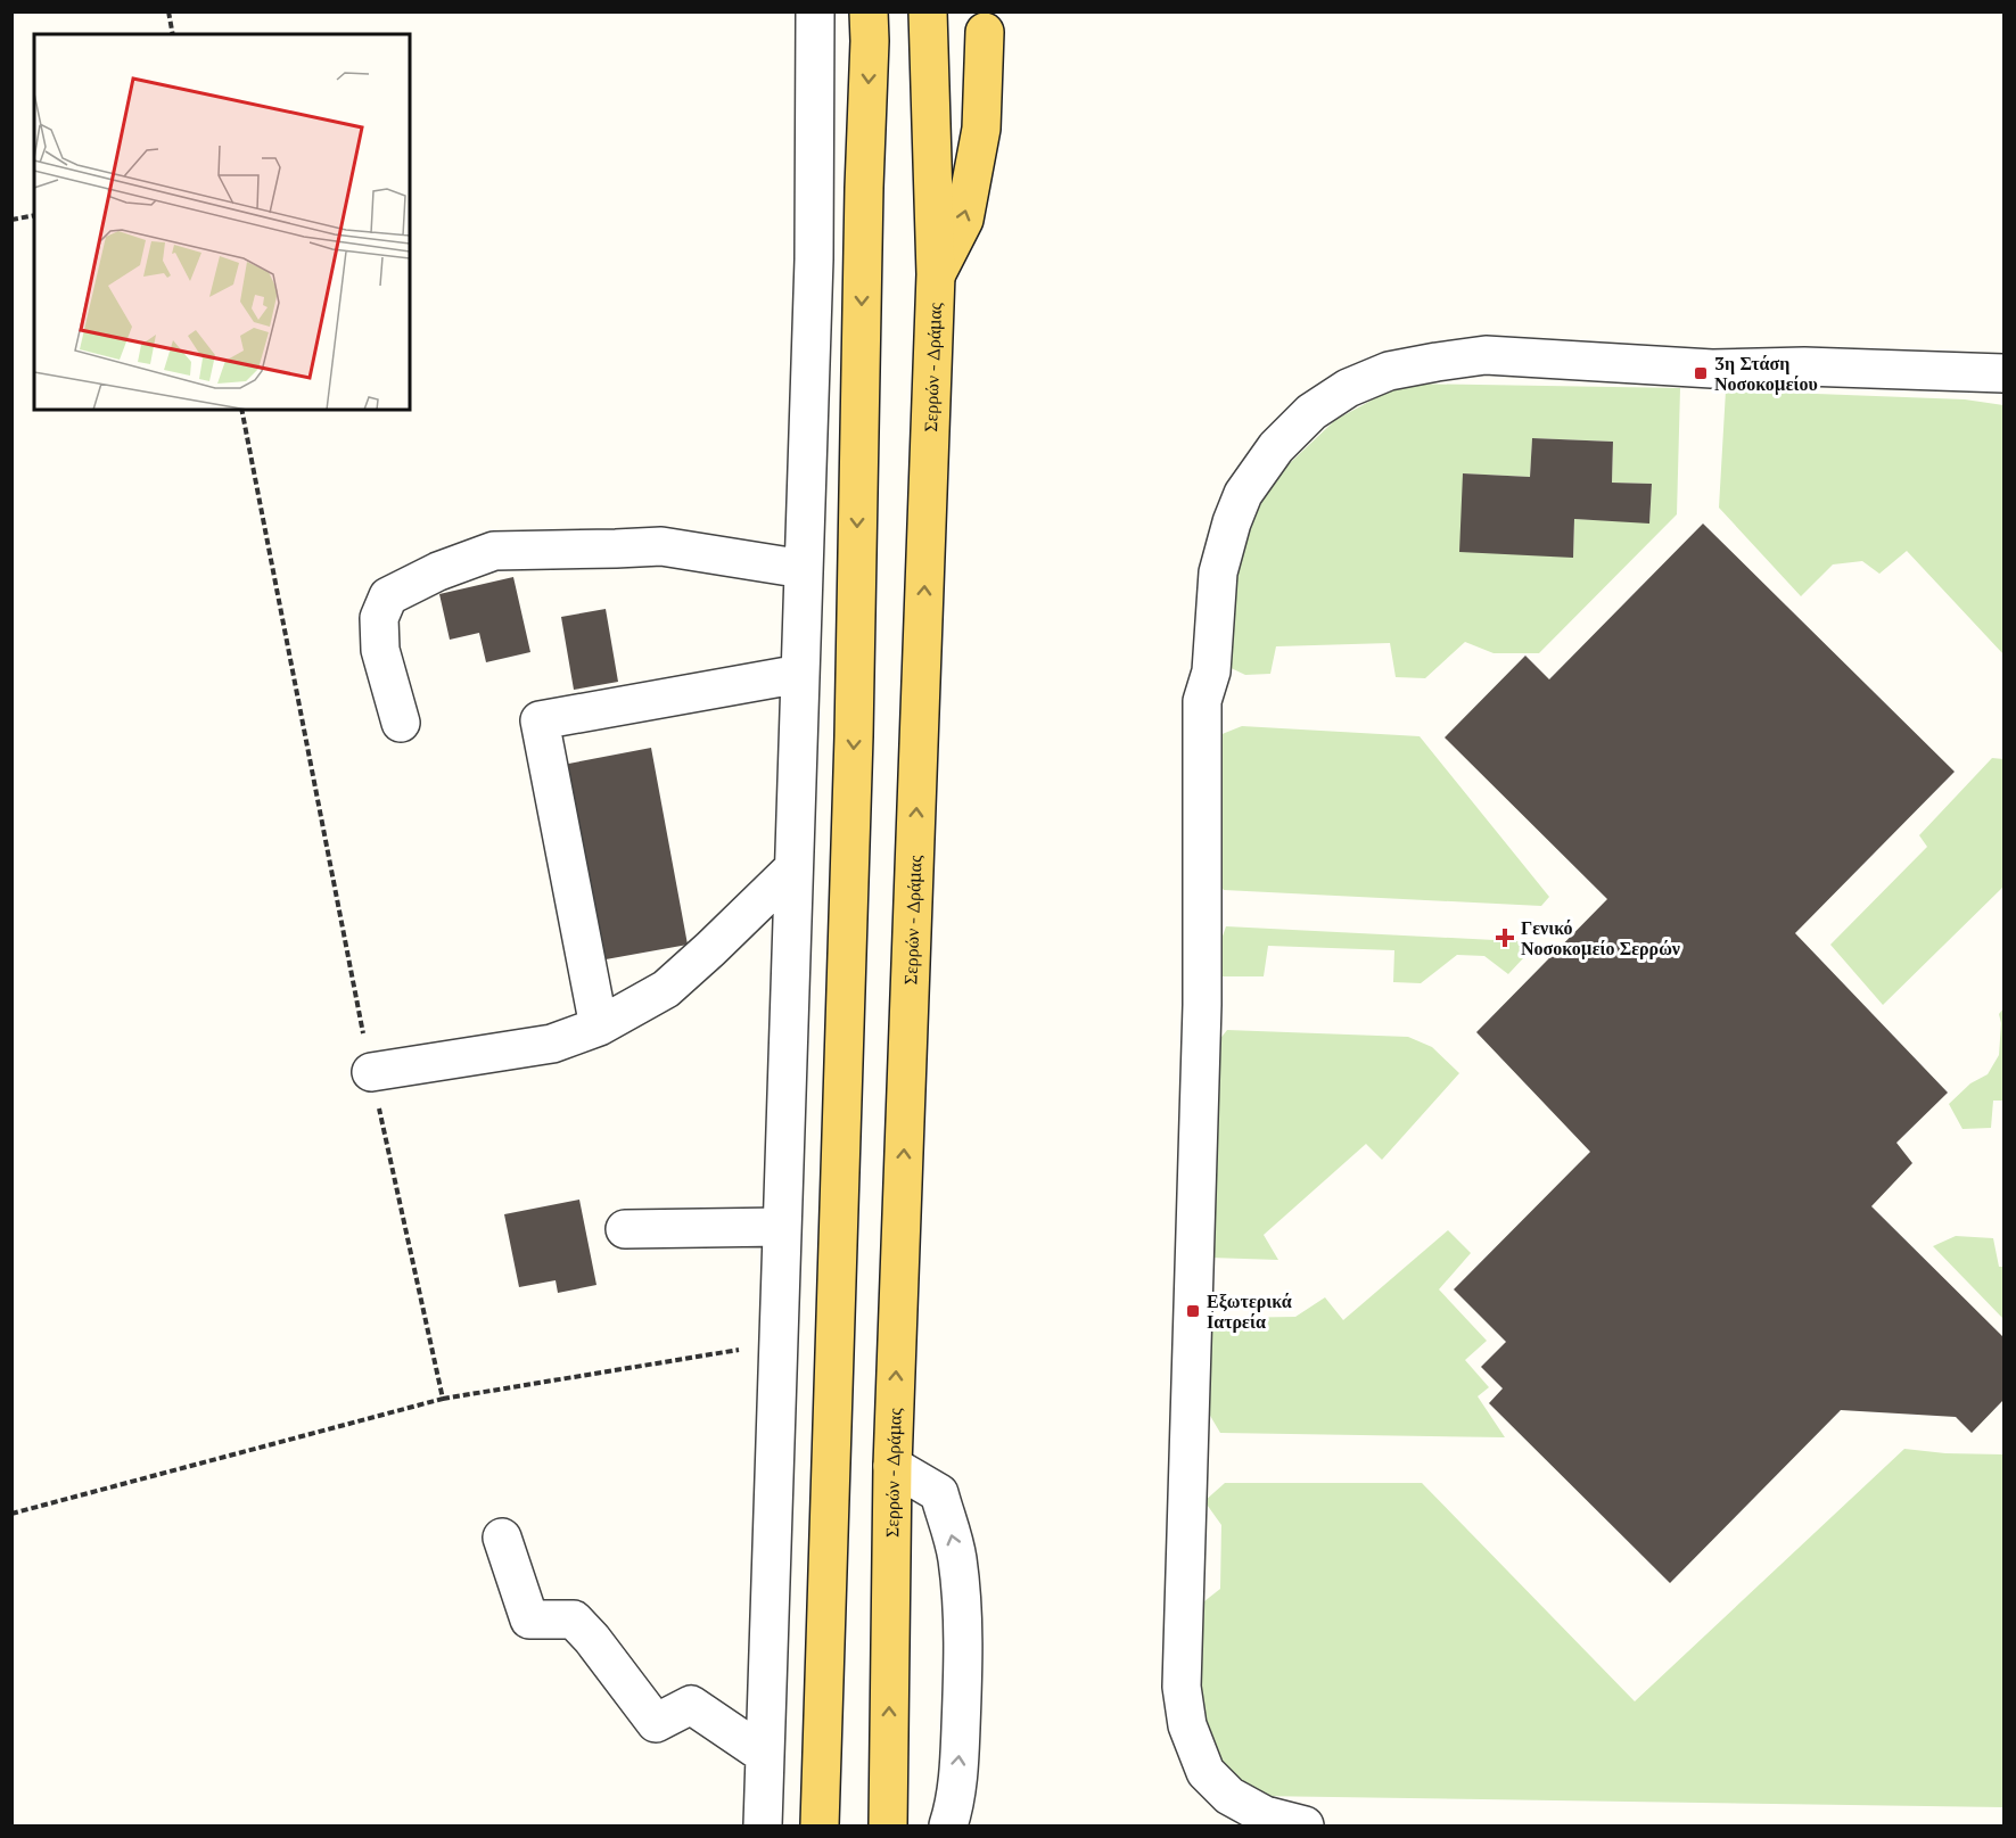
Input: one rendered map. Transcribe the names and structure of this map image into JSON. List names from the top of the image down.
{
  "streets": {
    "main road": ["Σερρών - Δράμας"]
  },
  "places": {
    "transit": ["3η Στάση Νοσοκομείου", "Εξωτερικά Ιατρεία"],
    "health": ["Γενικό Νοσοκομείο Σερρών"]
  }
}
